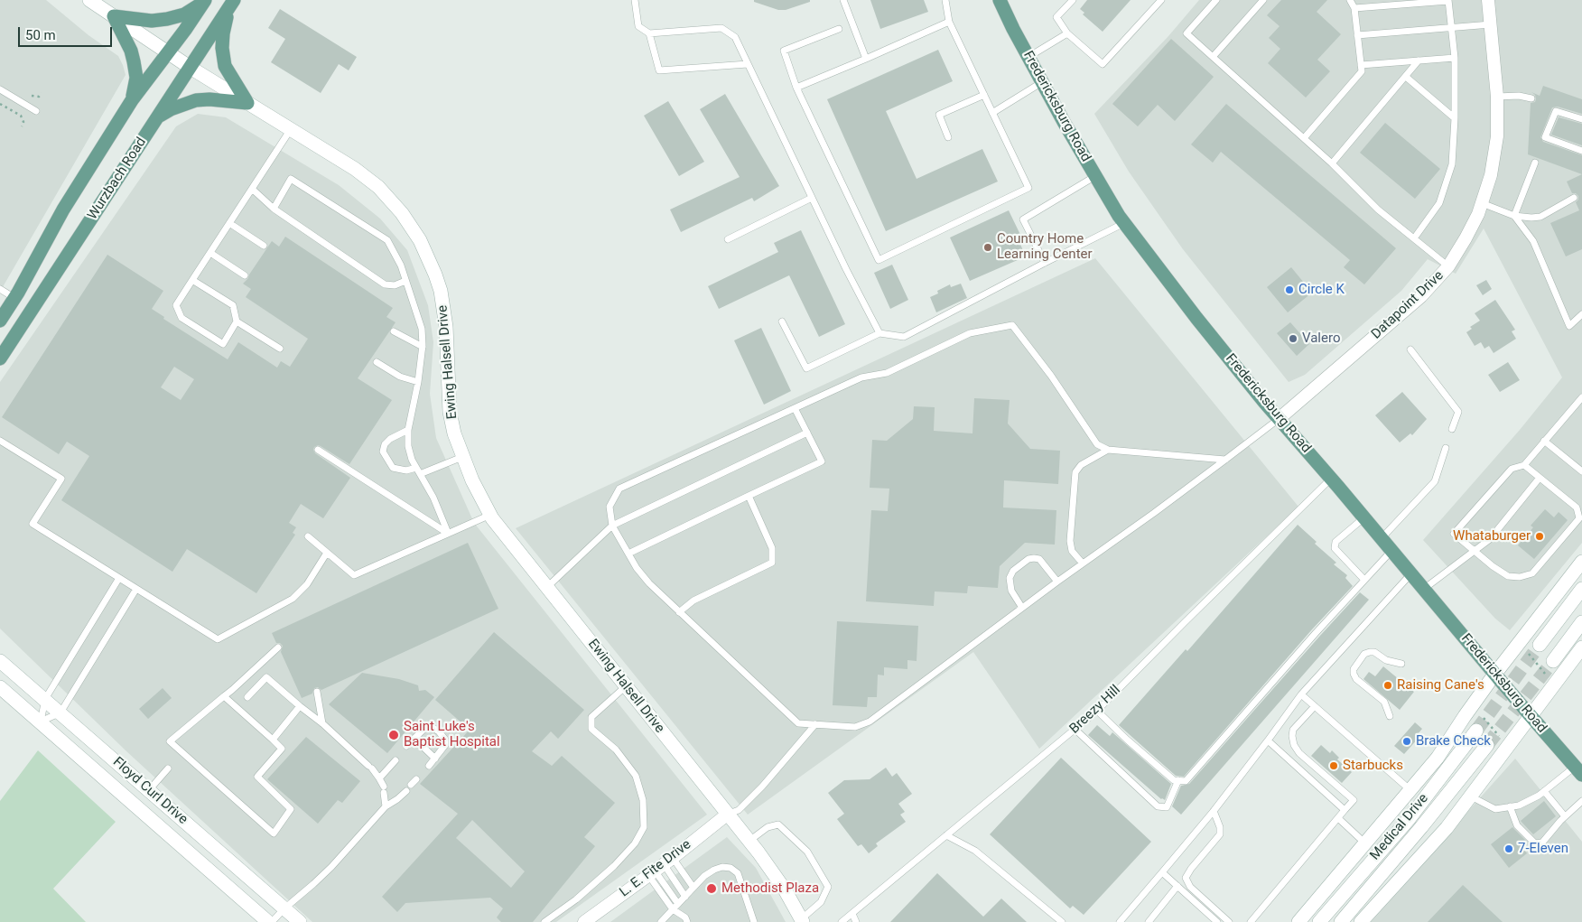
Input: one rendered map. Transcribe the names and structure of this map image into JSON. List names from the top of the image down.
{
  "streets": {
    "main road": ["Fredericksburg Road", "Wurzbach Road"],
    "street": [
      "Datapoint Drive",
      "Ewing Halsell Drive",
      "Floyd Curl Drive",
      "Medical Drive",
      "L. E. Fite Drive"
    ],
    "lane": ["Breezy Hill"]
  },
  "crossings": [
    ["Fredericksburg Road", "Datapoint Drive"],
    ["Fredericksburg Road", "Breezy Hill"],
    ["Wurzbach Road", "Ewing Halsell Drive"],
    ["Ewing Halsell Drive", "L. E. Fite Drive"]
  ],
  "places": [
    "Country Home Learning Center",
    "Circle K",
    "Valero",
    "Whataburger",
    "Raising Cane's",
    "Saint Luke's Baptist Hospital",
    "Brake Check",
    "Starbucks",
    "7-Eleven",
    "Methodist Plaza"
  ],
  "scale_bar": "50 m"
}
